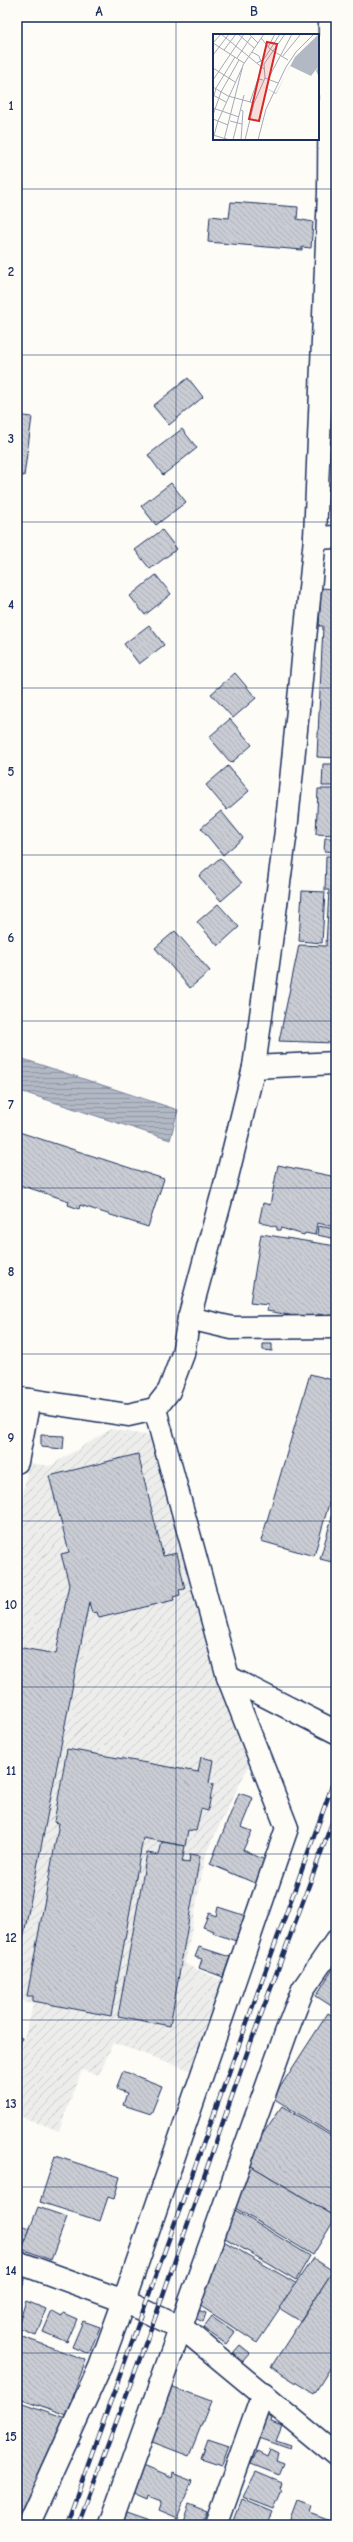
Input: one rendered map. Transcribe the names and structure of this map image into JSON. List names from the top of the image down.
{
  "grid": {
    "columns": ["A", "B"],
    "rows": [
      "1",
      "2",
      "3",
      "4",
      "5",
      "6",
      "7",
      "8",
      "9",
      "10",
      "11",
      "12",
      "13",
      "14",
      "15"
    ]
  }
}
